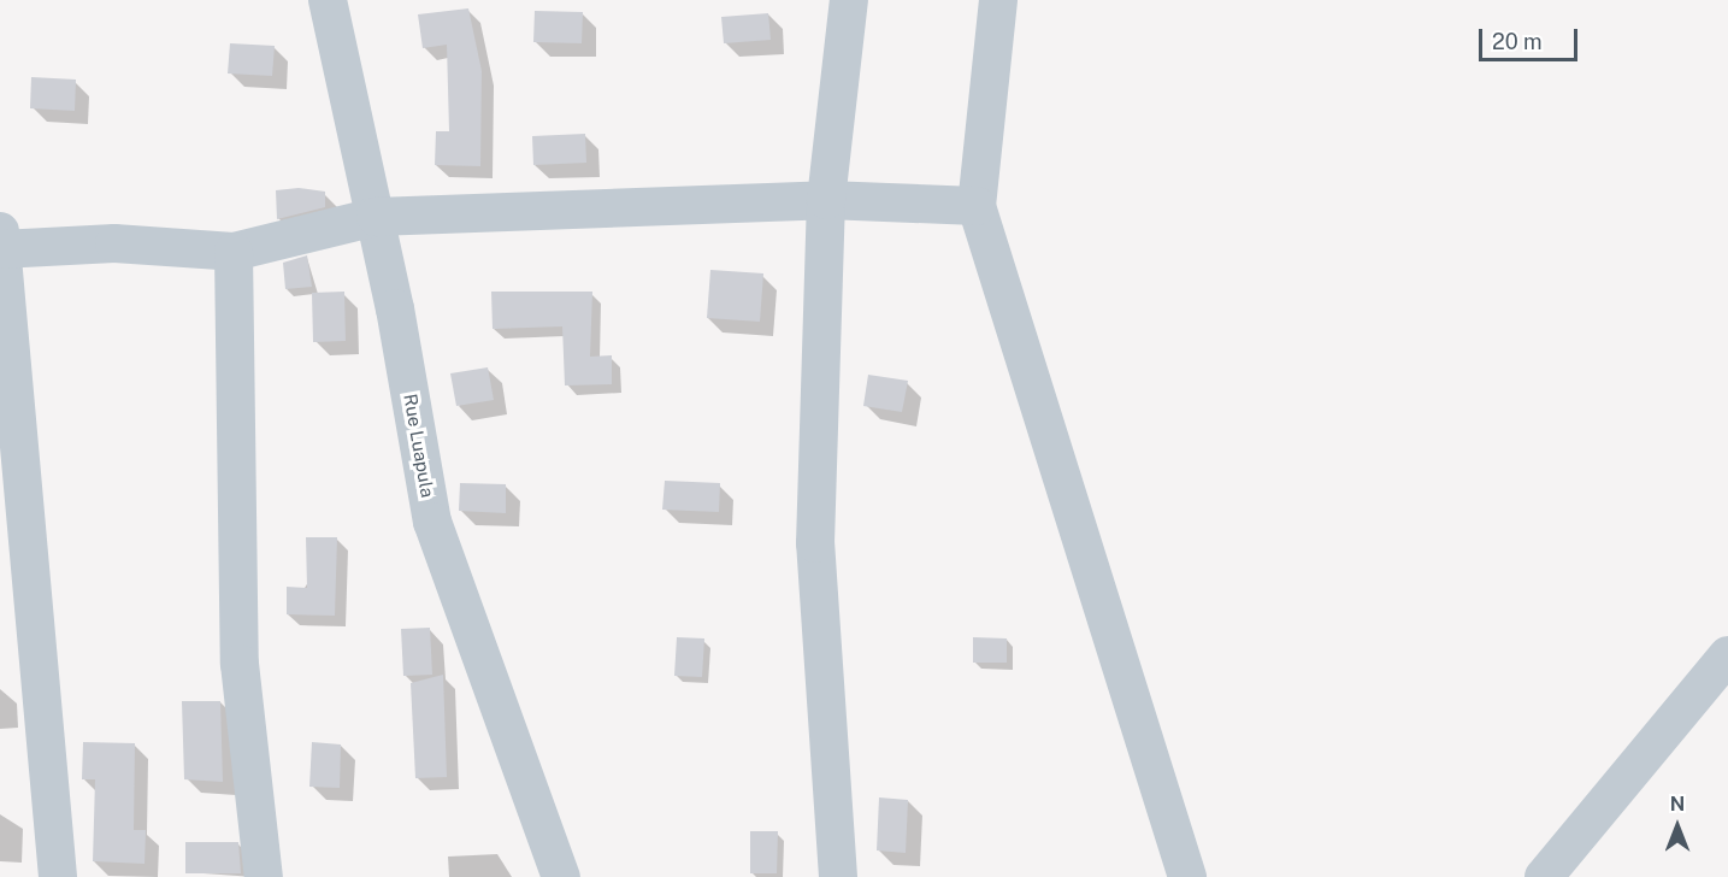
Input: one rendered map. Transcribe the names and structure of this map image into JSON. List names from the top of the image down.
{
  "streets": {
    "street": ["Rue Luapula"]
  },
  "scale_bar": "20 m",
  "north": "top"
}
